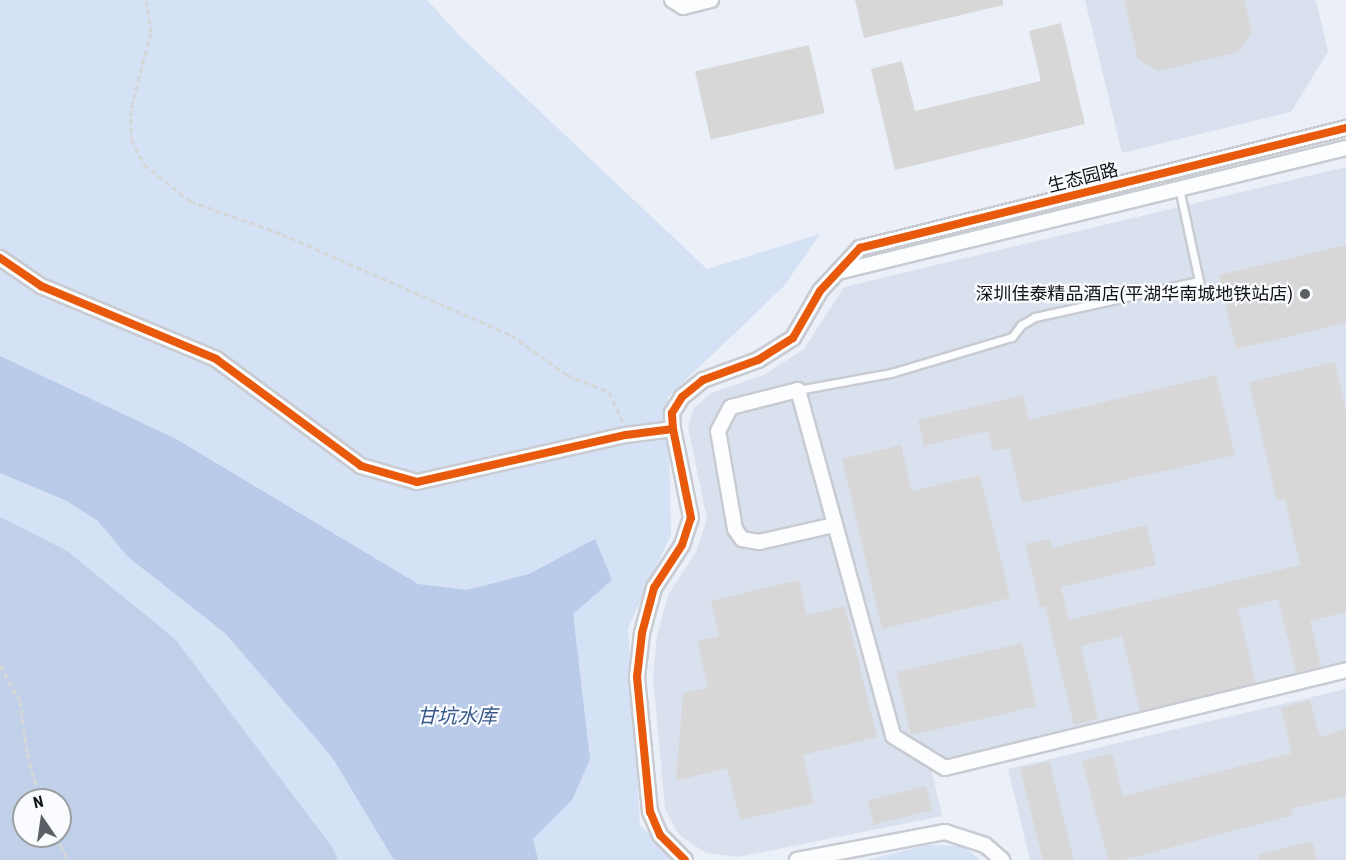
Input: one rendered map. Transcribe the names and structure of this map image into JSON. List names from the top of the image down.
{
  "streets": {
    "street": ["生态园路"]
  },
  "water": ["甘坑水库"],
  "places": ["深圳佳泰精品酒店(平湖华南城地铁站店)"],
  "north": "top"
}
